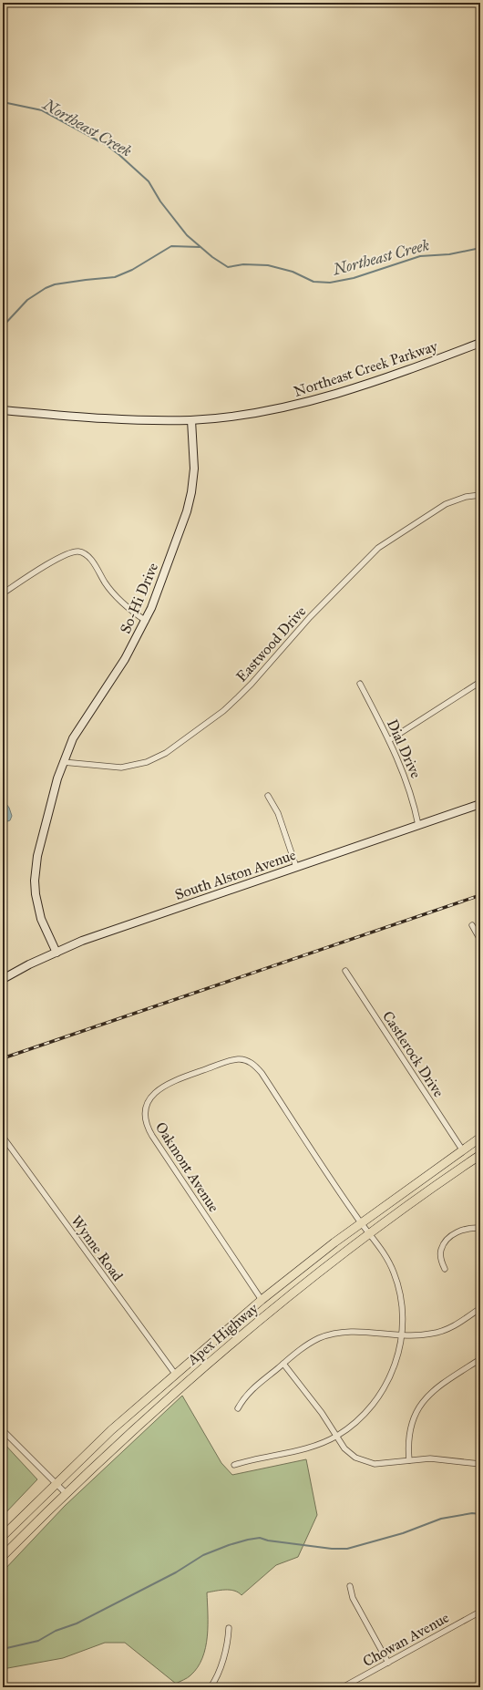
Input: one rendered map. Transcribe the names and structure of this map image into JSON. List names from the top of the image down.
{
  "streets": {
    "main road": ["Apex Highway"],
    "street": [
      "Northeast Creek Parkway",
      "So-Hi Drive",
      "Eastwood Drive",
      "Dial Drive",
      "South Alston Avenue",
      "Castlerock Drive",
      "Oakmont Avenue",
      "Wynne Road",
      "Chowan Avenue"
    ]
  },
  "crossings": [
    ["Northeast Creek Parkway", "So-Hi Drive"],
    ["So-Hi Drive", "Eastwood Drive"],
    ["So-Hi Drive", "South Alston Avenue"],
    ["Dial Drive", "South Alston Avenue"],
    ["Castlerock Drive", "Apex Highway"],
    ["Oakmont Avenue", "Apex Highway"],
    ["Wynne Road", "Apex Highway"]
  ],
  "water": ["Northeast Creek"]
}
